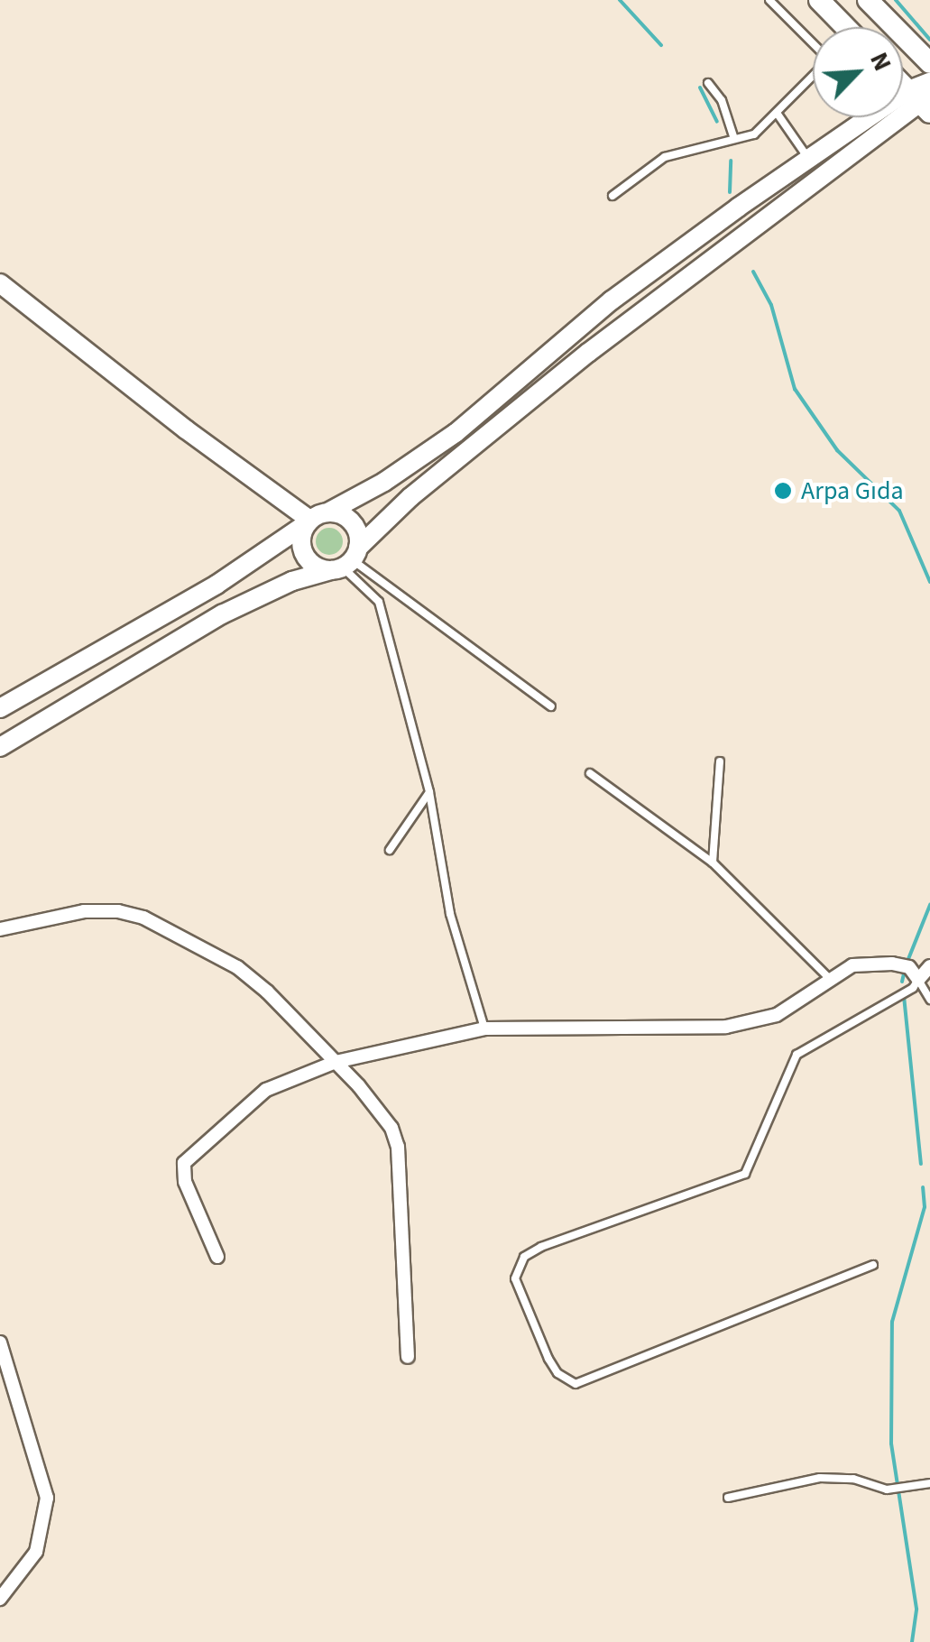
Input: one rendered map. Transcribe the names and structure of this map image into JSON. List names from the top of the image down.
{
  "places": ["Arpa Gıda"],
  "north": "top right"
}
